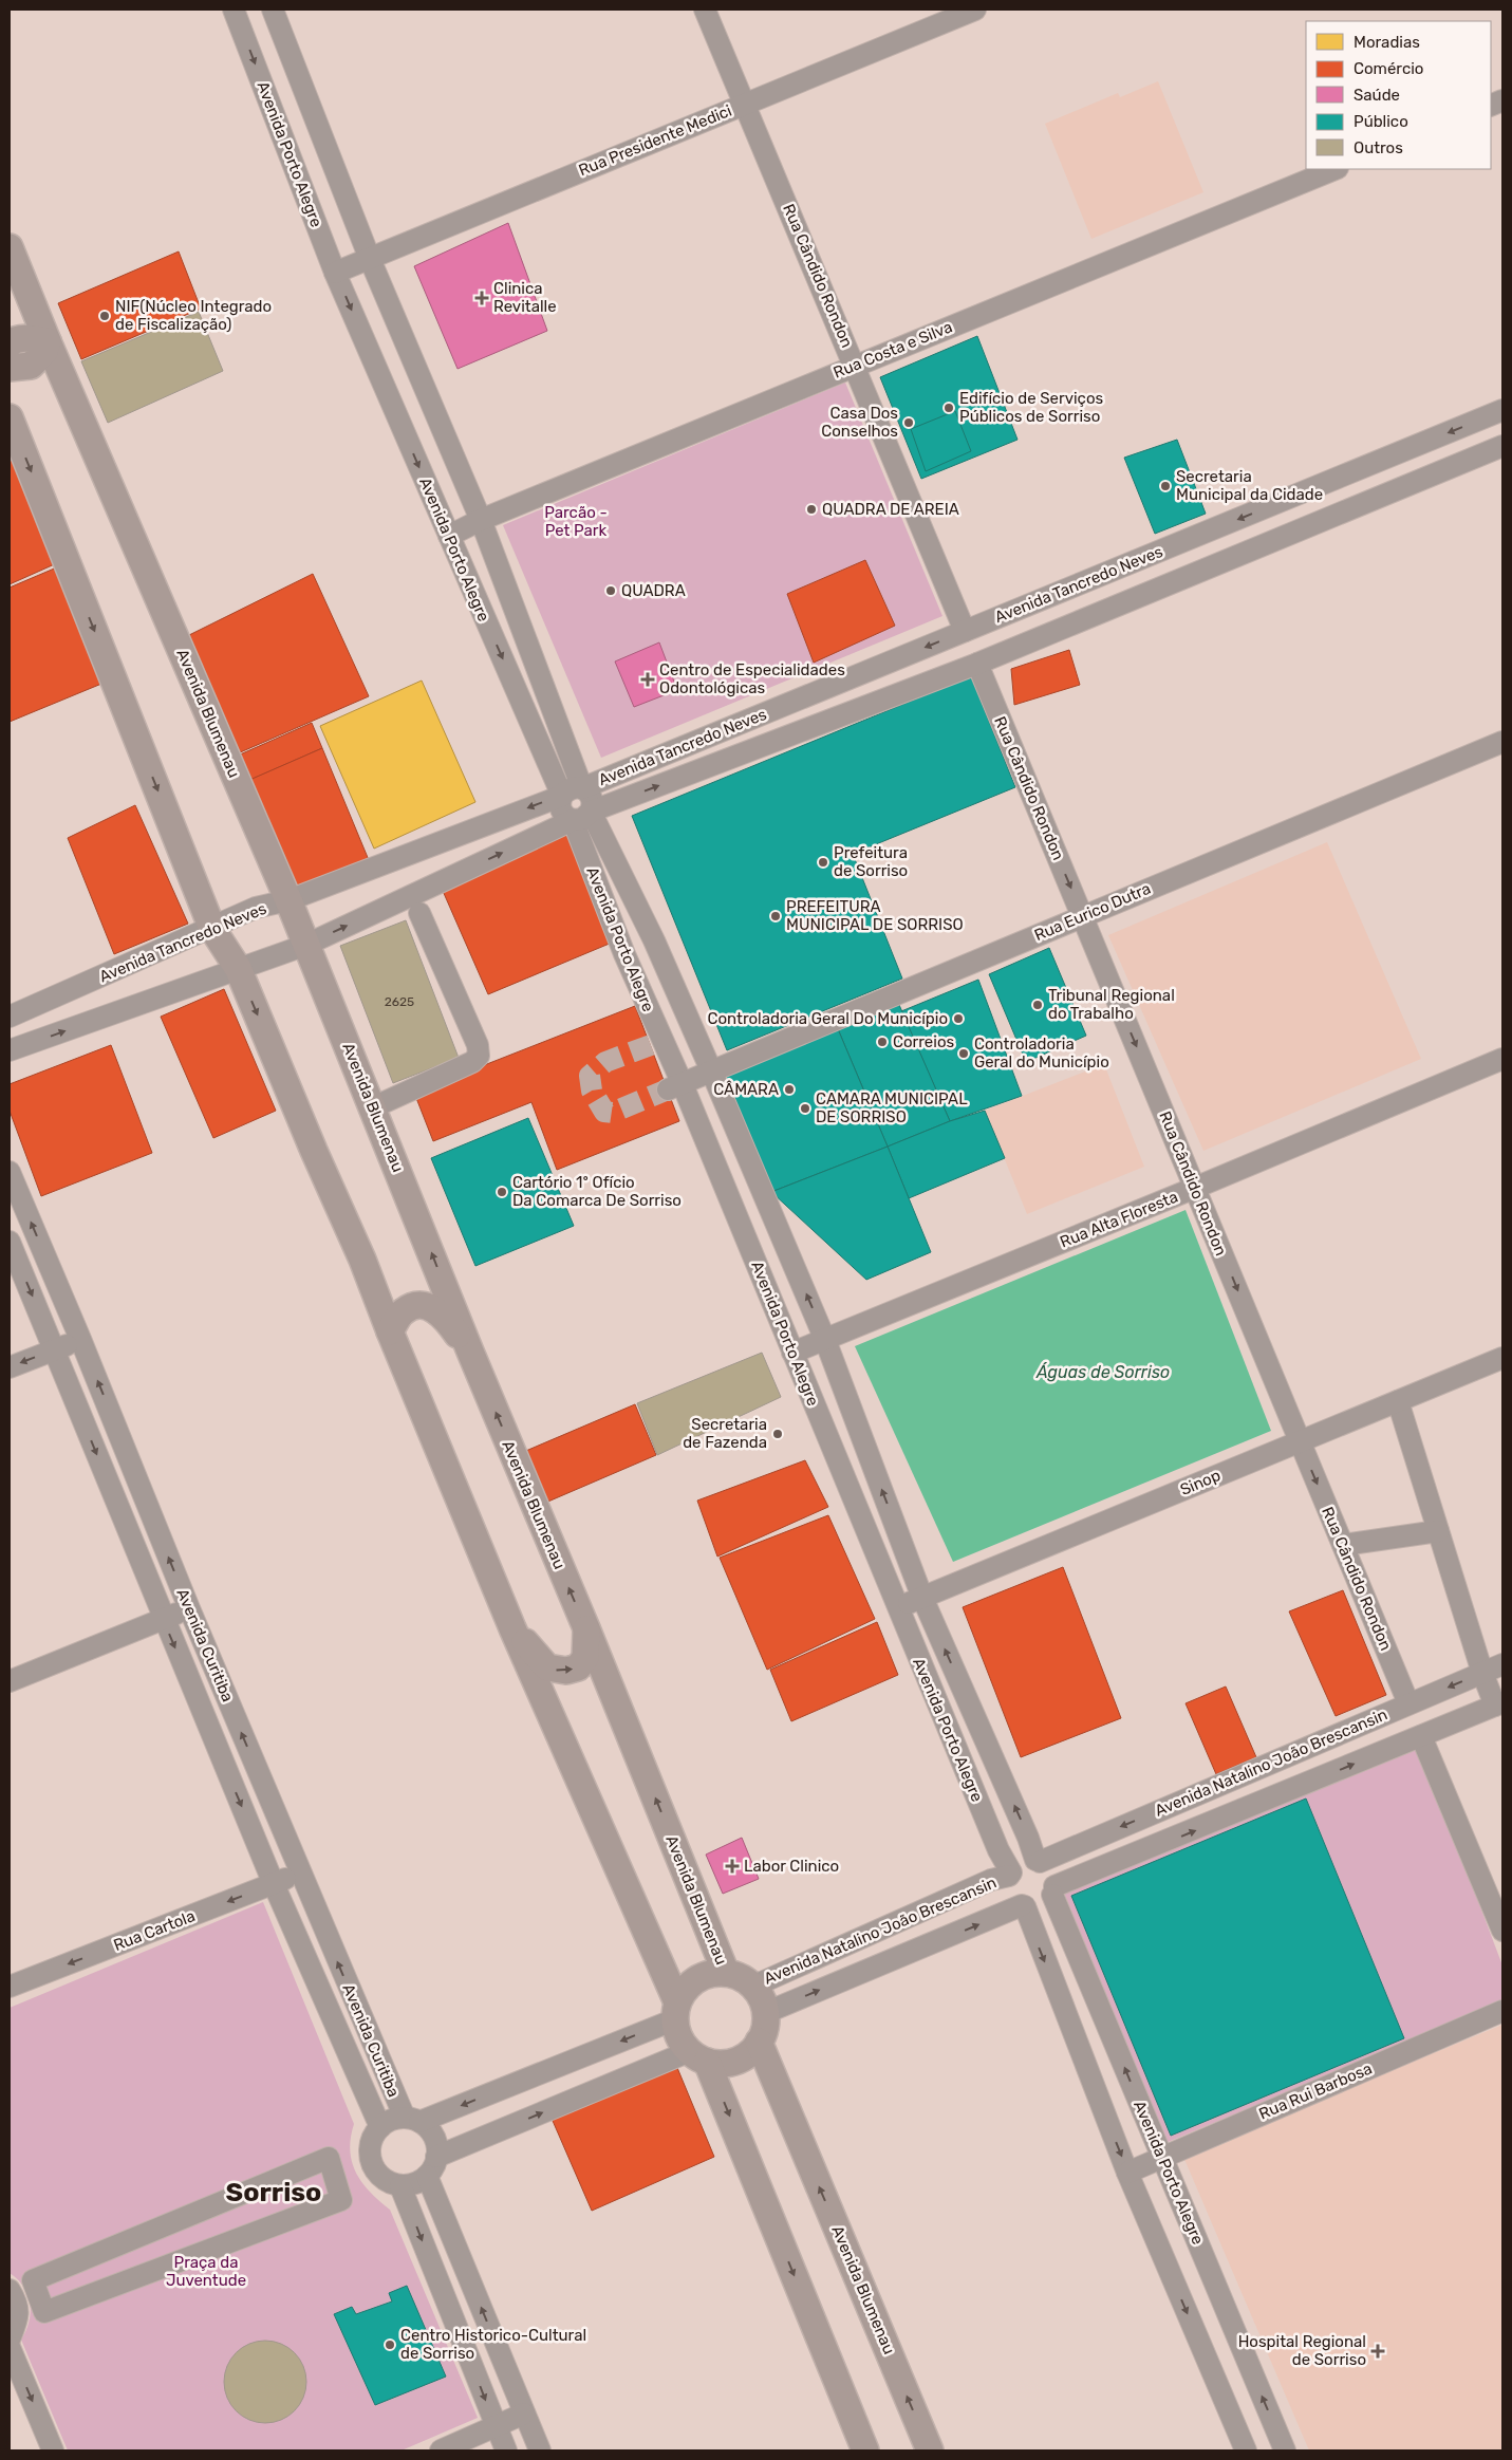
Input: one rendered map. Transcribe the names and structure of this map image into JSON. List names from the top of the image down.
{
  "streets": {
    "main road": ["Avenida Blumenau"],
    "street": [
      "Rua Presidente Medici",
      "Avenida Porto Alegre",
      "Rua Cândido Rondon",
      "Rua Costa e Silva",
      "Avenida Tancredo Neves",
      "Rua Eurico Dutra",
      "Rua Alta Floresta",
      "Sinop",
      "Avenida Curitiba",
      "Avenida Natalino João Brescansin",
      "Rua Cartola",
      "Rua Rui Barbosa"
    ]
  },
  "crossings": [
    ["Rua Presidente Medici", "Avenida Porto Alegre"],
    ["Rua Presidente Medici", "Rua Cândido Rondon"],
    ["Avenida Porto Alegre", "Rua Costa e Silva"],
    ["Avenida Porto Alegre", "Avenida Tancredo Neves"],
    ["Avenida Porto Alegre", "Rua Eurico Dutra"],
    ["Avenida Porto Alegre", "Rua Alta Floresta"],
    ["Avenida Porto Alegre", "Sinop"],
    ["Avenida Porto Alegre", "Avenida Natalino João Brescansin"],
    ["Avenida Porto Alegre", "Rua Rui Barbosa"],
    ["Rua Cândido Rondon", "Rua Costa e Silva"],
    ["Rua Cândido Rondon", "Avenida Tancredo Neves"],
    ["Rua Cândido Rondon", "Rua Eurico Dutra"],
    ["Rua Cândido Rondon", "Rua Alta Floresta"],
    ["Rua Cândido Rondon", "Sinop"],
    ["Rua Cândido Rondon", "Avenida Natalino João Brescansin"],
    ["Avenida Tancredo Neves", "Avenida Blumenau"],
    ["Avenida Blumenau", "Avenida Natalino João Brescansin"],
    ["Avenida Curitiba", "Rua Cartola"]
  ],
  "one_way": ["Rua Cândido Rondon", "Rua Cartola"],
  "districts": ["Sorriso"],
  "water": ["Águas de Sorriso"],
  "parks": ["Parcão - Pet Park", "Praça da Juventude"],
  "places": {
    "health": [
      "Clinica Revitalle",
      "Centro de Especialidades Odontológicas",
      "Labor Clinico",
      "Hospital Regional de Sorriso"
    ],
    "other": [
      "NIF(Núcleo Integrado de Fiscalização)",
      "Edifício de Serviços Públicos de Sorriso",
      "Casa Dos Conselhos",
      "Secretaria Municipal da Cidade",
      "QUADRA DE AREIA",
      "QUADRA",
      "Prefeitura de Sorriso",
      "PREFEITURA MUNICIPAL DE SORRISO",
      "Tribunal Regional do Trabalho",
      "Controladoria Geral Do Município",
      "Correios",
      "Controladoria Geral do Município",
      "CÂMARA",
      "CAMARA MUNICIPAL DE SORRISO",
      "Cartório 1º Ofício Da Comarca De Sorriso",
      "Secretaria de Fazenda",
      "Centro Historico-Cultural de Sorriso"
    ]
  },
  "house_numbers": ["2625"],
  "legend": [
    "Moradias",
    "Comércio",
    "Saúde",
    "Público",
    "Outros"
  ]
}
